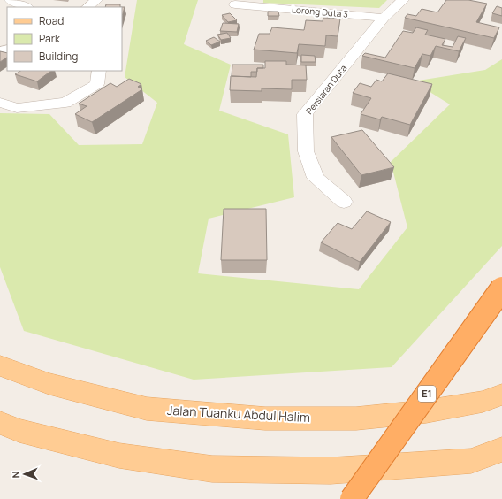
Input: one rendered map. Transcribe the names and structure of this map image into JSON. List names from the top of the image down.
{
  "streets": {
    "highway": ["E1"],
    "main road": ["Jalan Tuanku Abdul Halim"],
    "street": ["Lorong Duta 3", "Persiaran Duta"]
  },
  "crossings": [
    ["Lorong Duta 3", "Persiaran Duta"]
  ],
  "legend": ["Road", "Park", "Building"],
  "north": "left"
}
